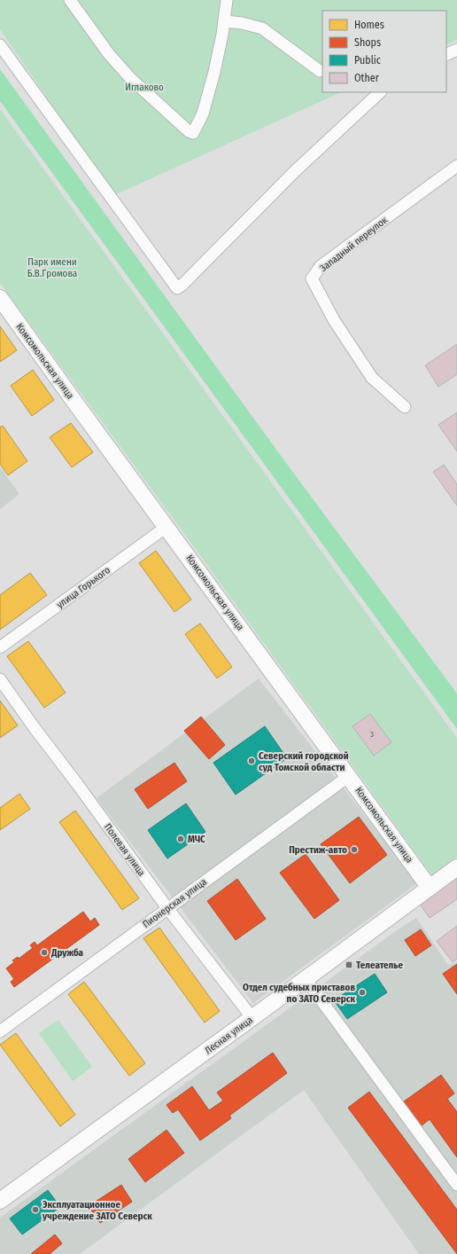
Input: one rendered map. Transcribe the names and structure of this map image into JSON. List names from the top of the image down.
{
  "streets": {
    "main road": ["Комсомольская улица", "Лесная улица"],
    "street": [
      "Западный переулок",
      "улица Горького",
      "Полевая улица",
      "Пионерская улица"
    ]
  },
  "crossings": [
    ["Комсомольская улица", "улица Горького"],
    ["Комсомольская улица", "Пионерская улица"],
    ["Комсомольская улица", "Лесная улица"],
    ["Полевая улица", "Пионерская улица"],
    ["Полевая улица", "Лесная улица"]
  ],
  "parks": ["Иглаково", "Парк имени Б.В.Громова"],
  "places": {
    "other": [
      "Северский городской суд Томской области",
      "МЧС",
      "Престиж-авто",
      "Дружба",
      "Отдел судебных приставов по ЗАТО Северск",
      "Эксплуатационное учреждение ЗАТО Северск"
    ],
    "transit": ["Телеателье"]
  },
  "house_numbers": ["3"],
  "legend": [
    "Homes",
    "Shops",
    "Public",
    "Other"
  ]
}
